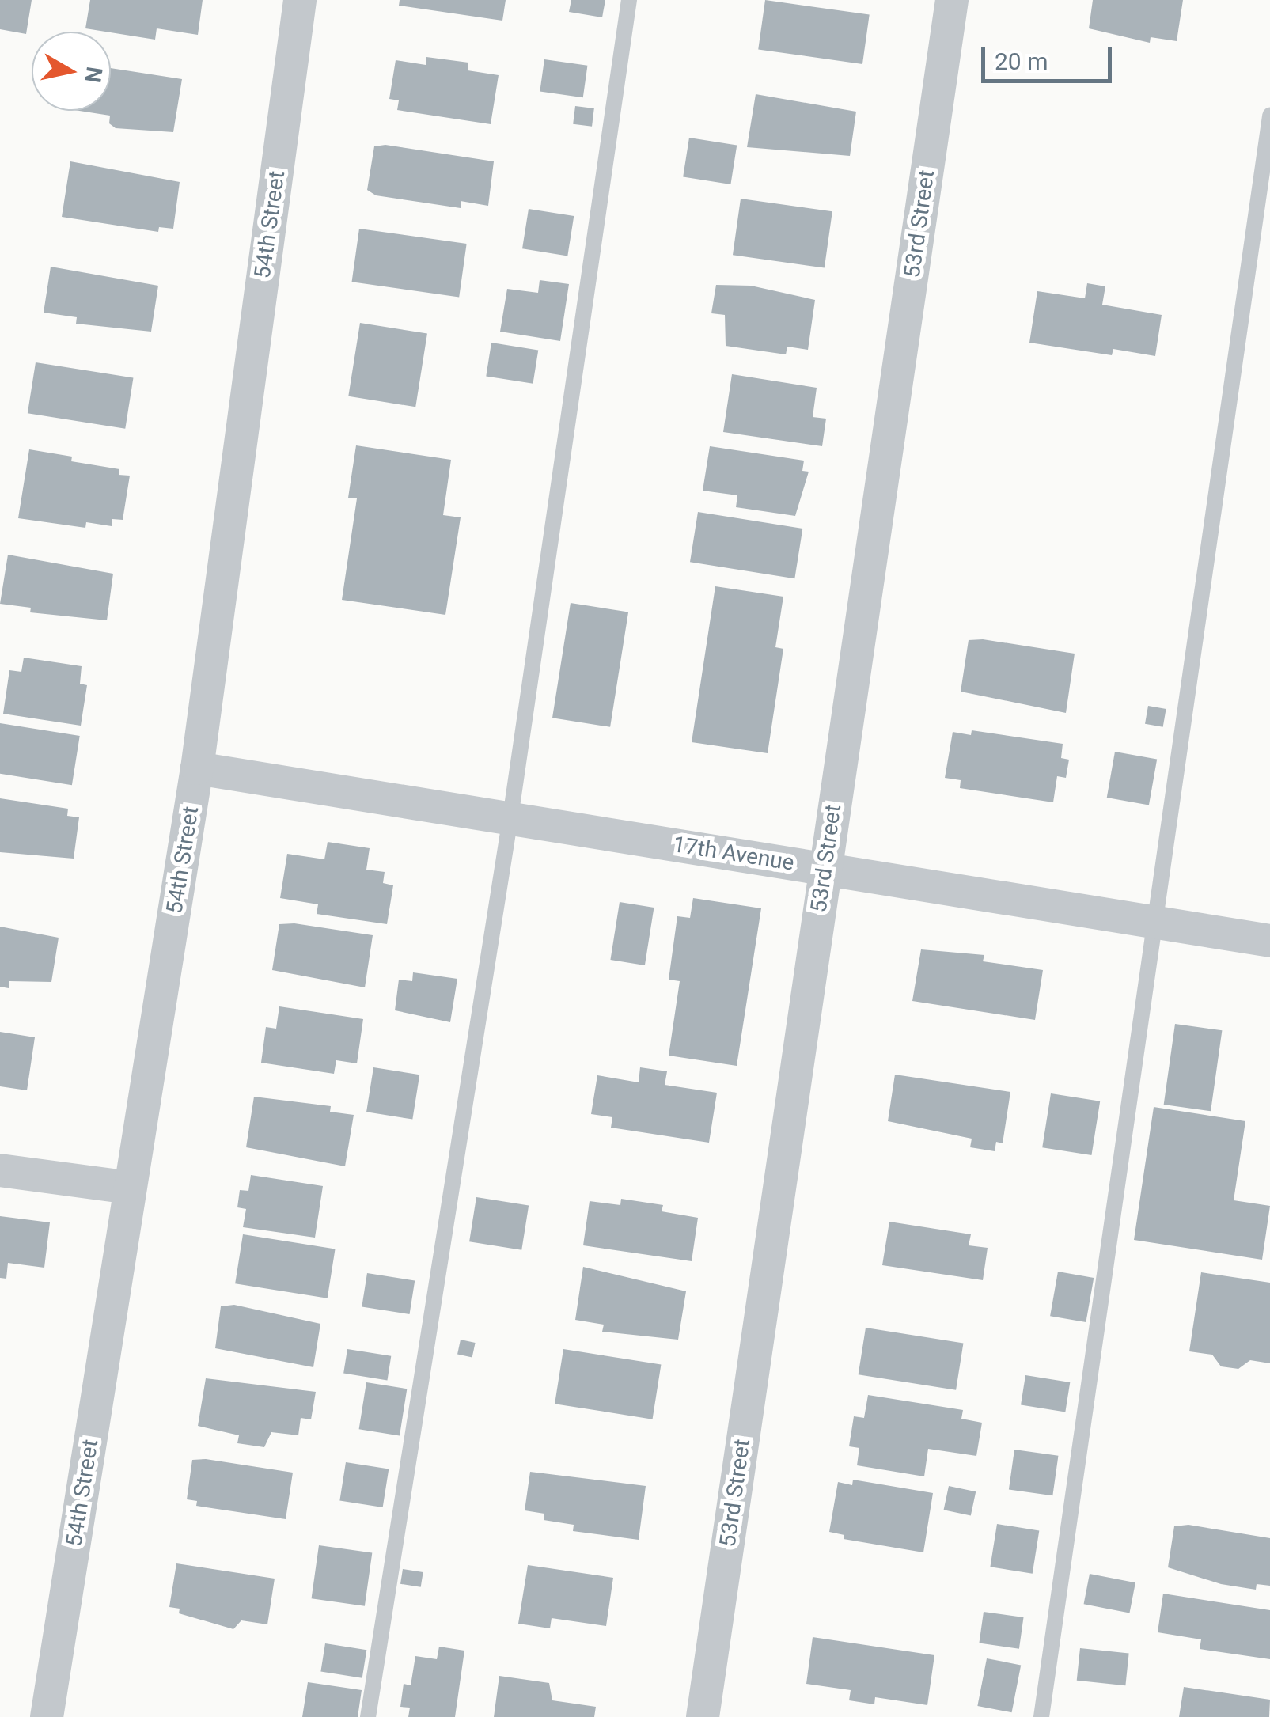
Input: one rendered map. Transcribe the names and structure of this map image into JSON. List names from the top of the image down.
{
  "streets": {
    "street": ["53rd Street", "54th Street", "17th Avenue"]
  },
  "crossings": [
    ["53rd Street", "17th Avenue"],
    ["54th Street", "17th Avenue"]
  ],
  "scale_bar": "20 m",
  "north": "right"
}
